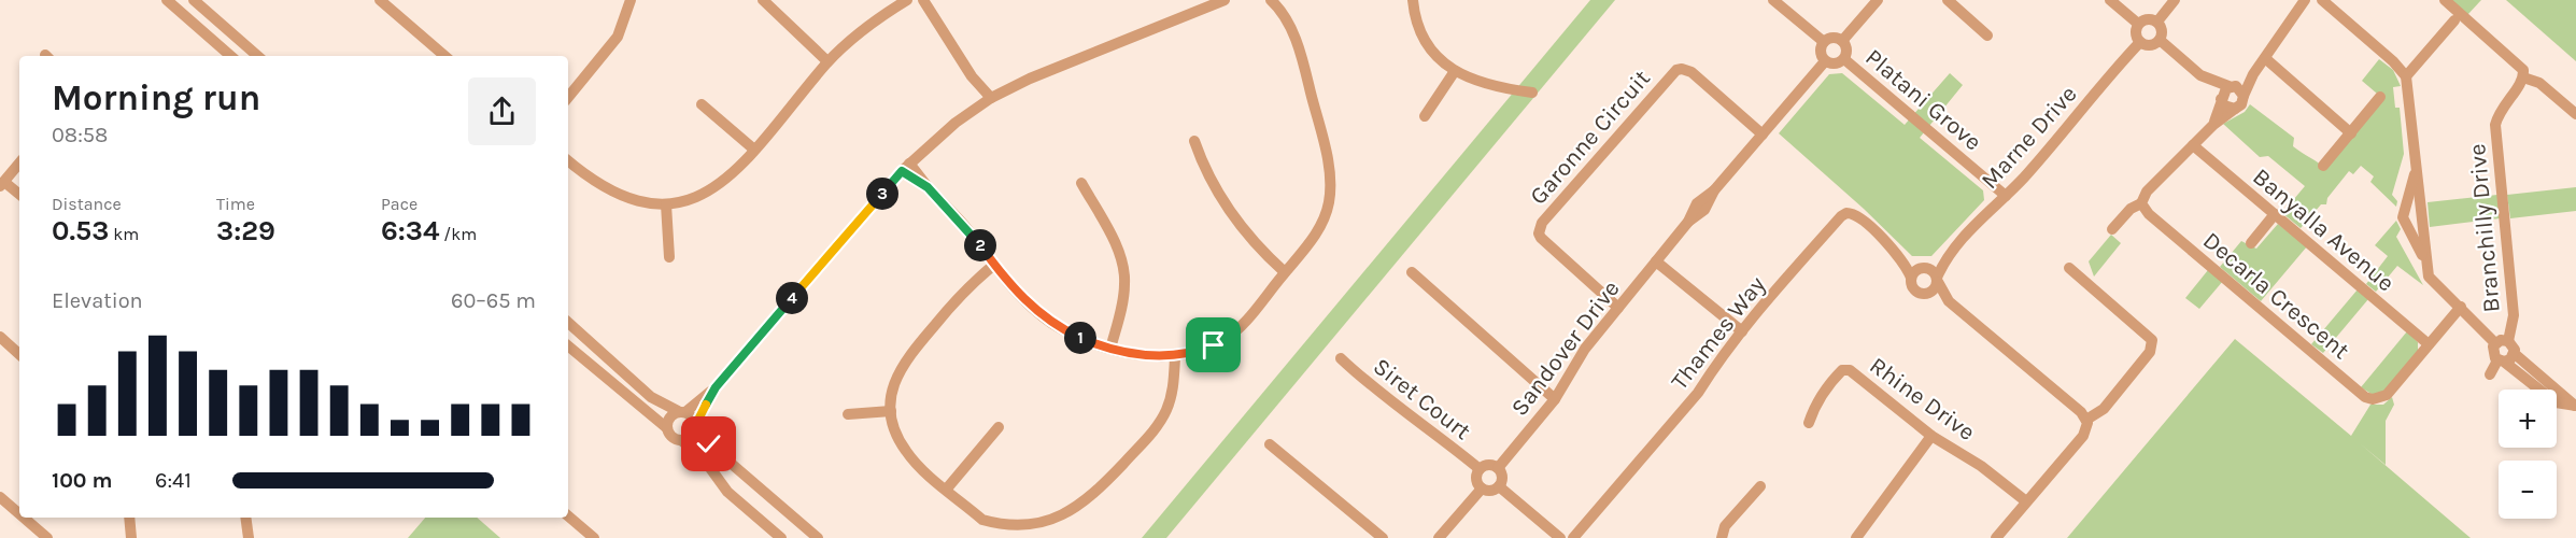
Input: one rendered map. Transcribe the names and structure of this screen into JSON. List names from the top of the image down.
{
  "streets": {
    "street": [
      "Platani Grove",
      "Garonne Circuit",
      "Marne Drive",
      "Branchilly Drive",
      "Banyalla Avenue",
      "Decarla Crescent",
      "Thames Way",
      "Sandover Drive",
      "Siret Court",
      "Rhine Drive"
    ]
  },
  "crossings": [
    ["Platani Grove", "Marne Drive"],
    ["Platani Grove", "Sandover Drive"],
    ["Garonne Circuit", "Sandover Drive"],
    ["Marne Drive", "Thames Way"],
    ["Banyalla Avenue", "Decarla Crescent"],
    ["Sandover Drive", "Siret Court"]
  ],
  "page": {
    "heading": ["Morning run", "08:58"],
    "stats": [
      ["Distance", "0.53 km"],
      ["Time", "3:29"],
      ["Pace", "6:34 /km"]
    ],
    "pins": [
      "3",
      "2",
      "4",
      "1"
    ],
    "chart": ["Elevation", "60–65 m"],
    "map_buttons": ["+", "−"],
    "list": [
      {
        "name": "100 m",
        "note": "6:41"
      }
    ]
  }
}
